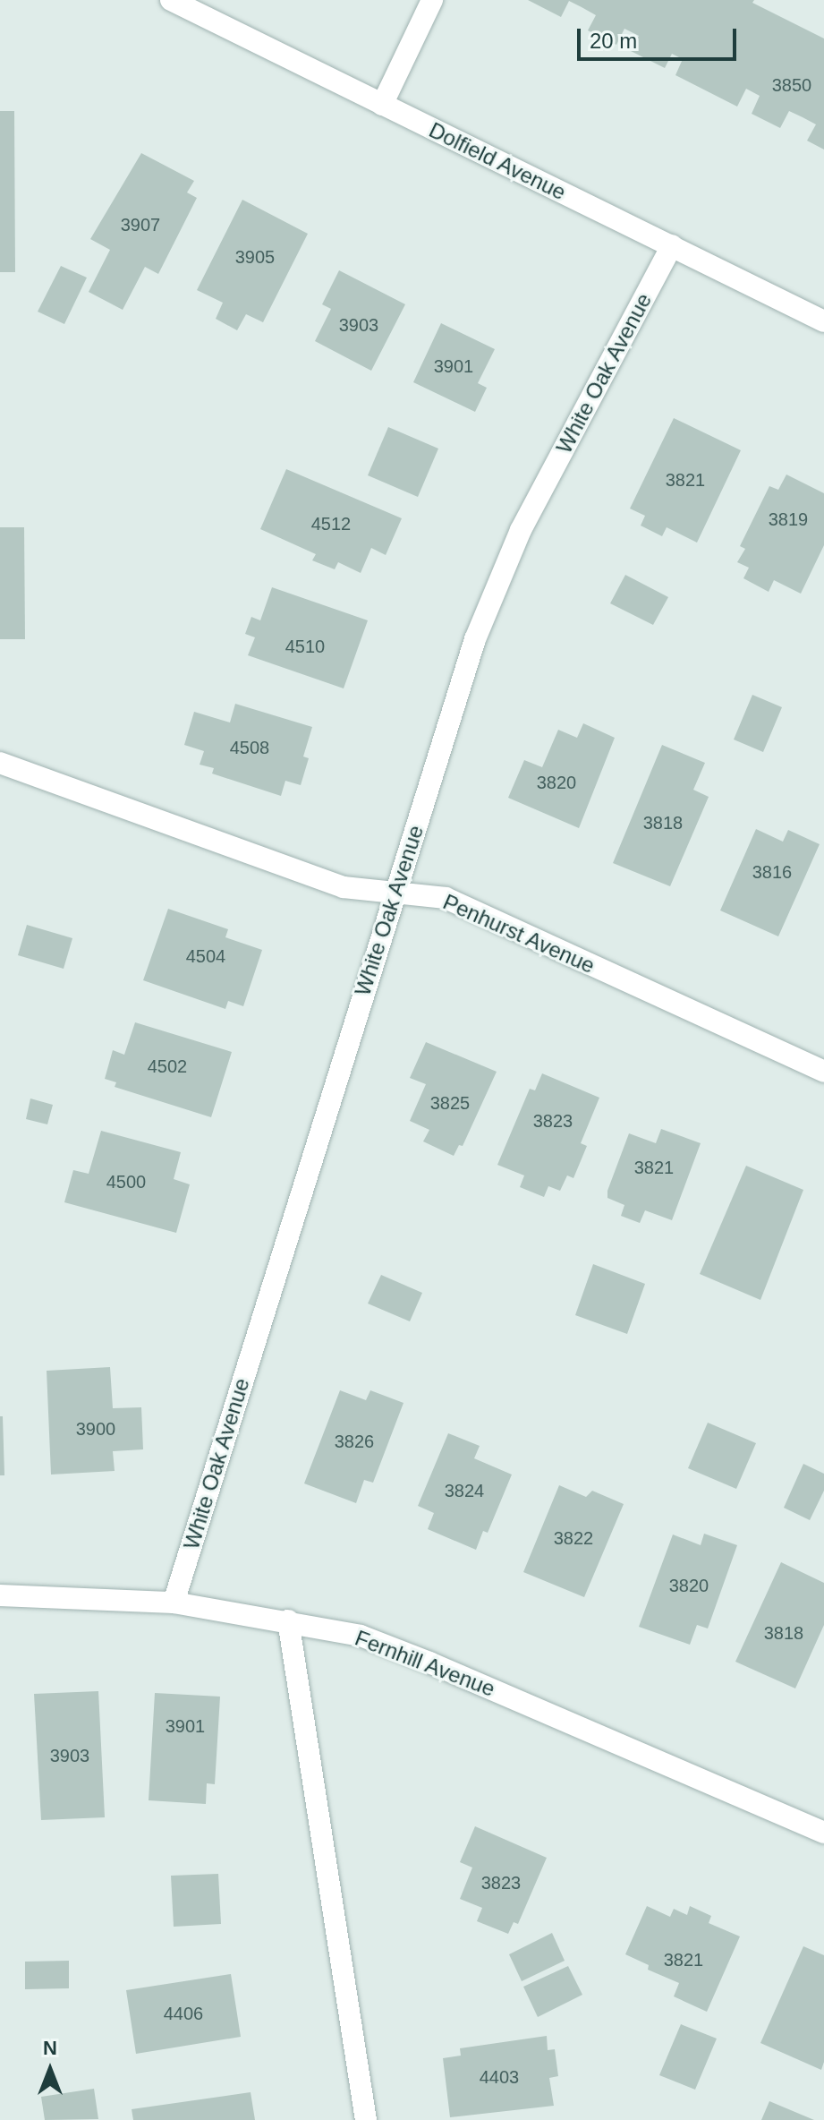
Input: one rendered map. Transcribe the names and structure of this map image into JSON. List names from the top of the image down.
{
  "streets": {
    "street": [
      "Dolfield Avenue",
      "White Oak Avenue",
      "Penhurst Avenue",
      "Fernhill Avenue"
    ]
  },
  "crossings": [
    ["Dolfield Avenue", "White Oak Avenue"],
    ["White Oak Avenue", "Penhurst Avenue"],
    ["White Oak Avenue", "Fernhill Avenue"]
  ],
  "house_numbers": [
    "3850",
    "3907",
    "3905",
    "3903",
    "3901",
    "3821",
    "3819",
    "4512",
    "4510",
    "4508",
    "3820",
    "3818",
    "3816",
    "4504",
    "4502",
    "3825",
    "3823",
    "3821",
    "4500",
    "3900",
    "3826",
    "3824",
    "3822",
    "3820",
    "3818",
    "3901",
    "3903",
    "3823",
    "3821",
    "4406",
    "4403"
  ],
  "scale_bar": "20 m",
  "north": "top"
}
